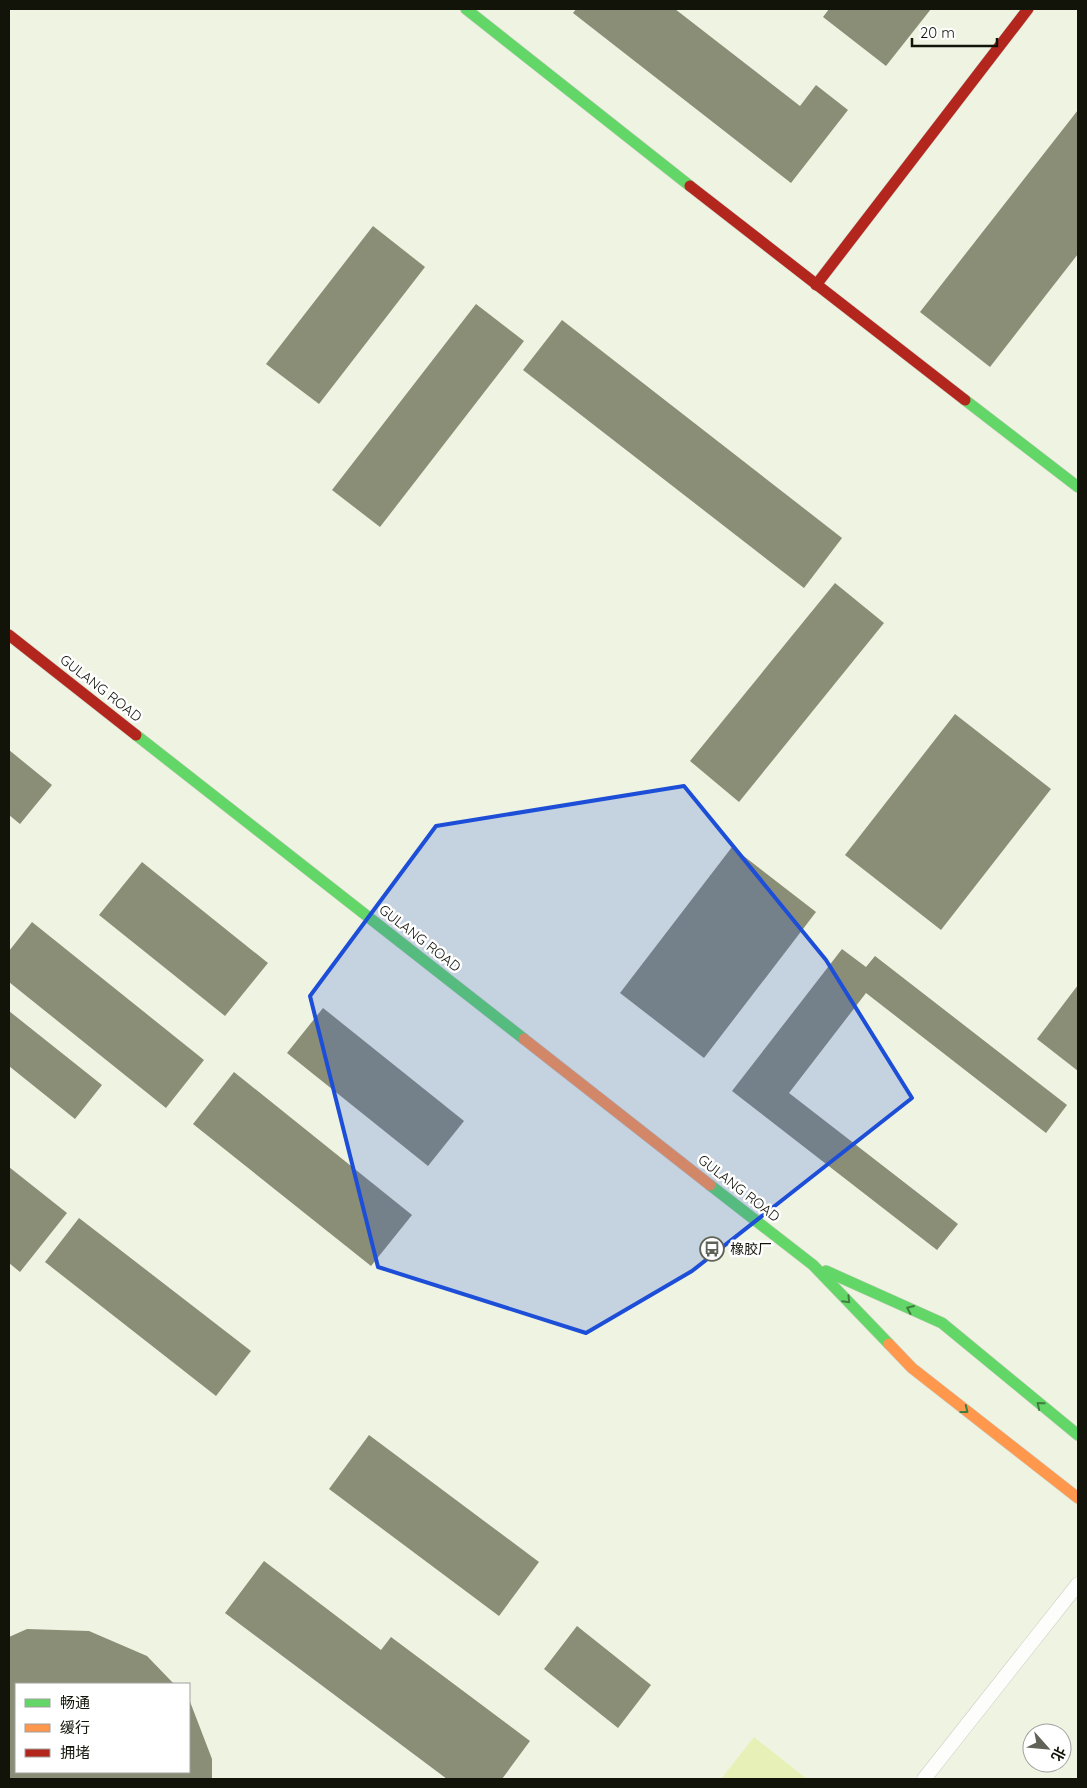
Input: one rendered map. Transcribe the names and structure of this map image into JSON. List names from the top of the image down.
{
  "streets": {
    "main road": ["GULANG ROAD"]
  },
  "places": {
    "bus stop": ["橡胶厂"]
  },
  "legend": ["畅通", "缓行", "拥堵"],
  "scale_bar": "20 m",
  "north": "bottom right"
}
